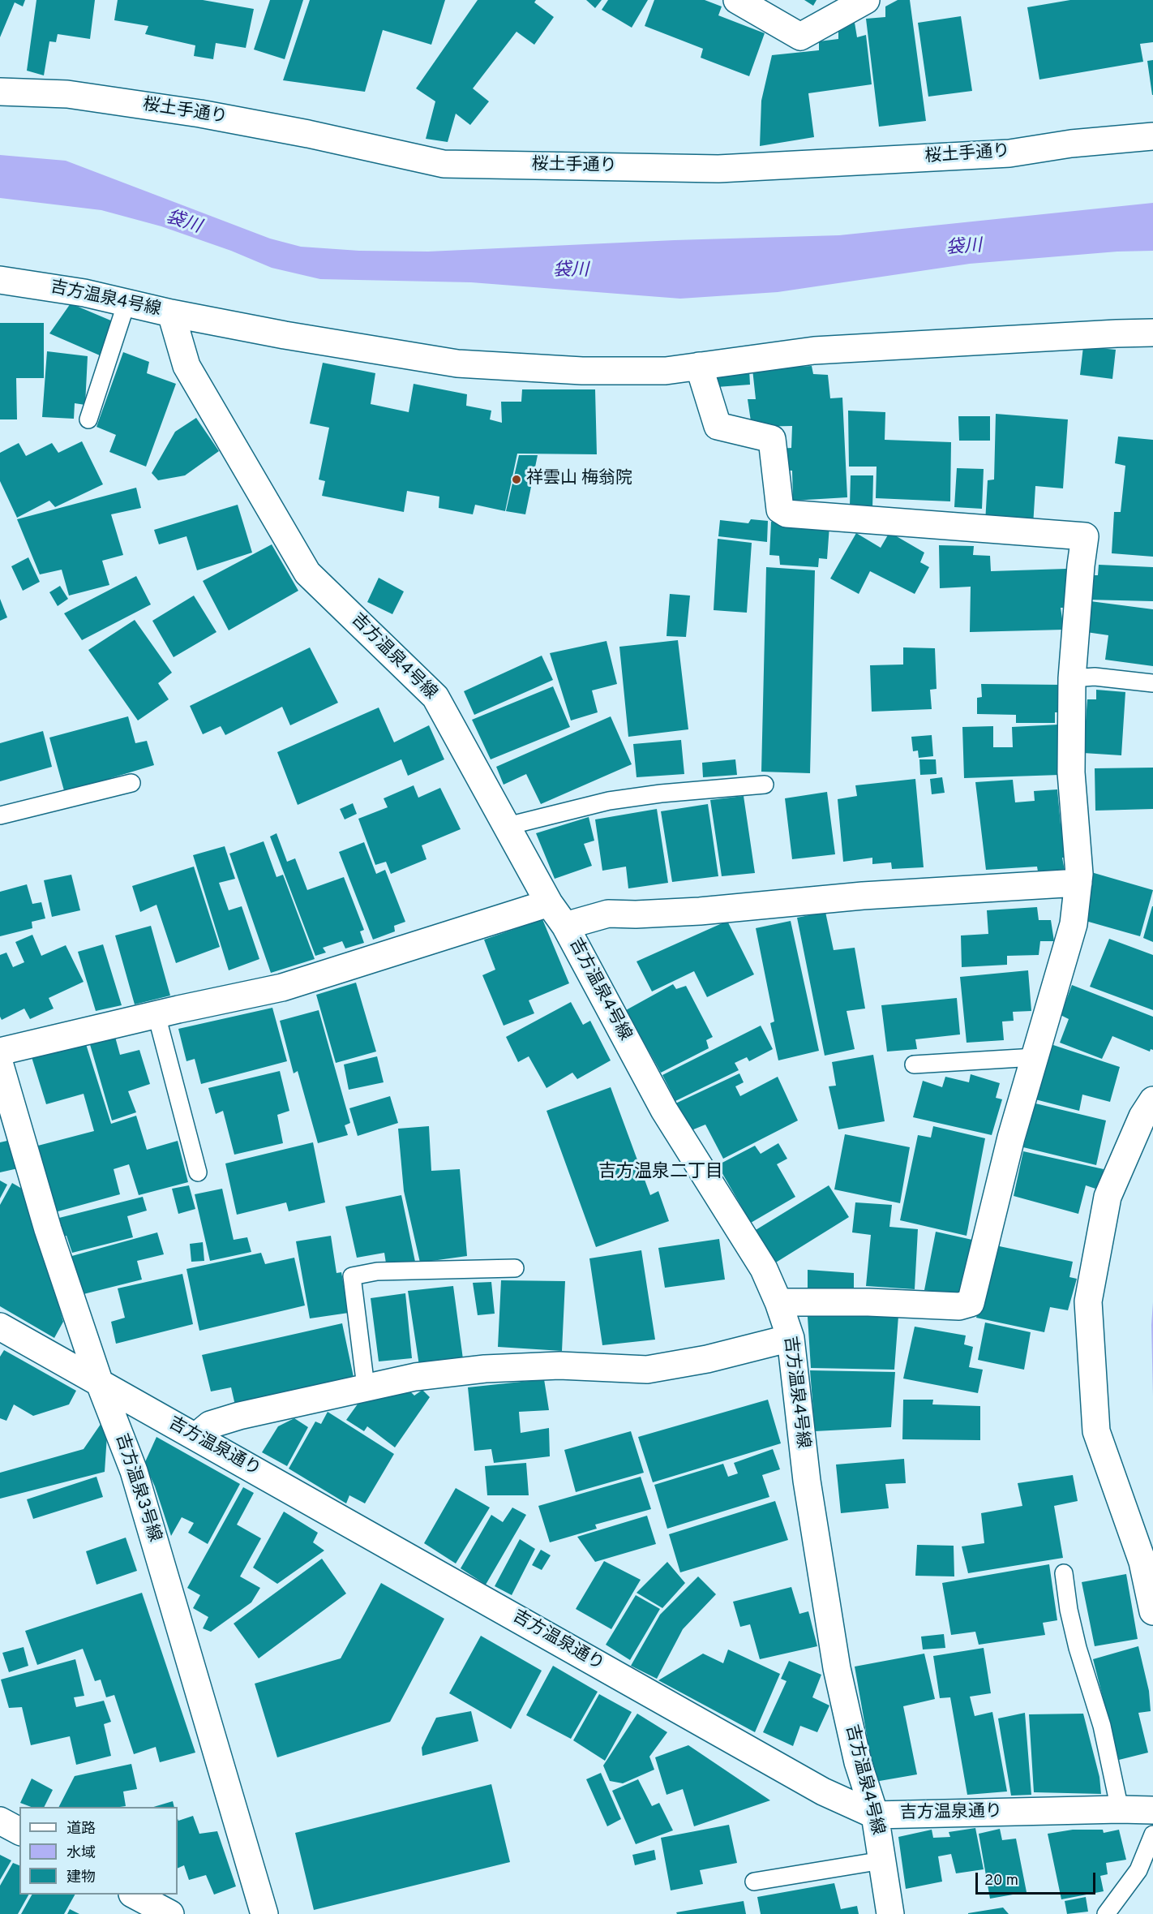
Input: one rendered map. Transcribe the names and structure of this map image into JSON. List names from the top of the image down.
{
  "streets": {
    "street": [
      "桜土手通り",
      "吉方温泉4号線",
      "吉方温泉通り",
      "吉方温泉3号線"
    ]
  },
  "crossings": [
    ["吉方温泉4号線", "吉方温泉通り"],
    ["吉方温泉通り", "吉方温泉3号線"]
  ],
  "districts": ["吉方温泉二丁目"],
  "water": ["袋川"],
  "places": ["祥雲山 梅翁院"],
  "legend": ["道路", "水域", "建物"],
  "scale_bar": "20 m"
}
